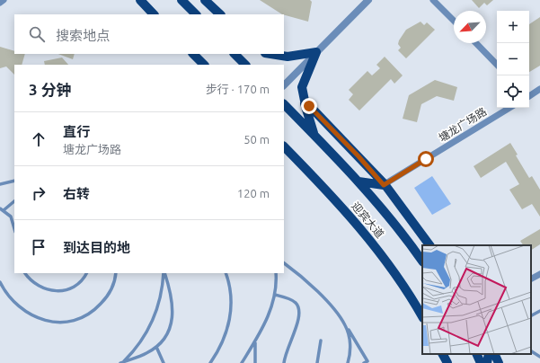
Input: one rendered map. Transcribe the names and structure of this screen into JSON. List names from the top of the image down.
{
  "streets": {
    "main road": ["迎宾大道"],
    "street": ["塘龙广场路"]
  },
  "north": "bottom left",
  "page": {
    "map_buttons": ["+", "−"],
    "search": "搜索地点",
    "heading": ["3 分钟", "步行 · 170 m"],
    "list": [
      ["直行", "塘龙广场路", "50 m"],
      ["右转", "120 m"],
      "到达目的地"
    ]
  }
}
